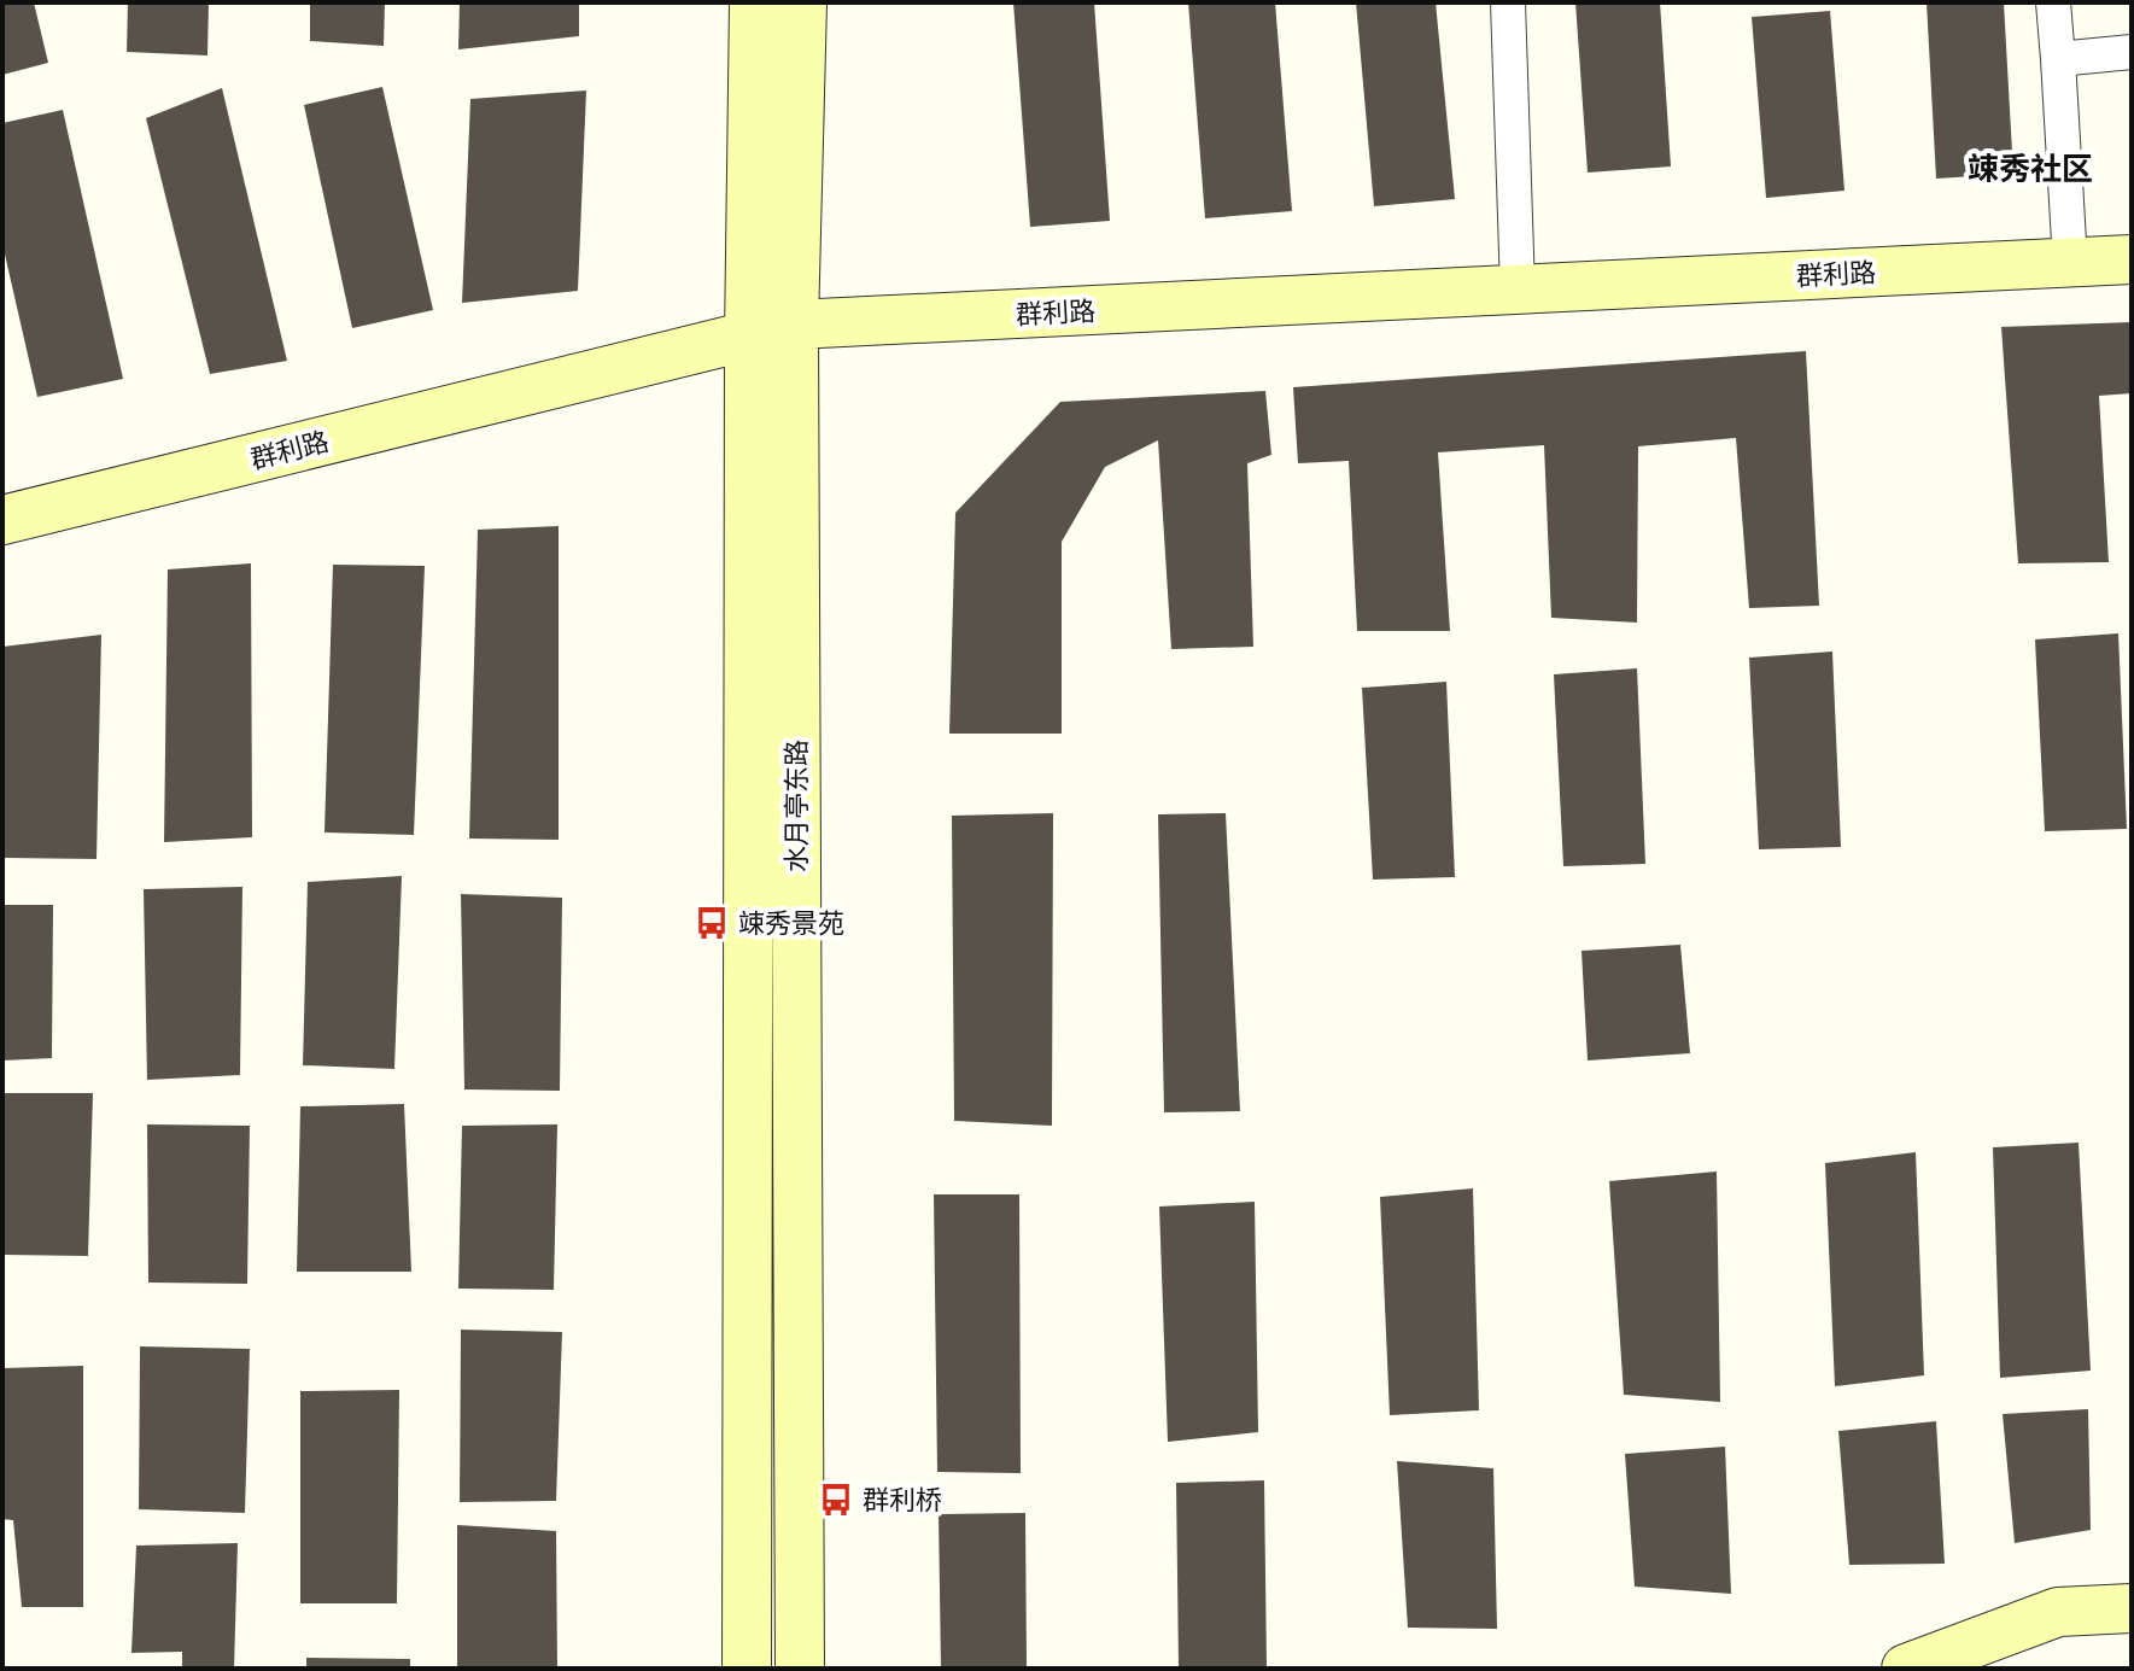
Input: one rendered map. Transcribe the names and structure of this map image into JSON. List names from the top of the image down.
{
  "streets": {
    "main road": ["群利路", "水月亭东路"]
  },
  "crossings": [
    ["群利路", "水月亭东路"]
  ],
  "districts": ["竦秀社区"],
  "places": {
    "bus stop": ["竦秀景苑", "群利桥"]
  }
}
